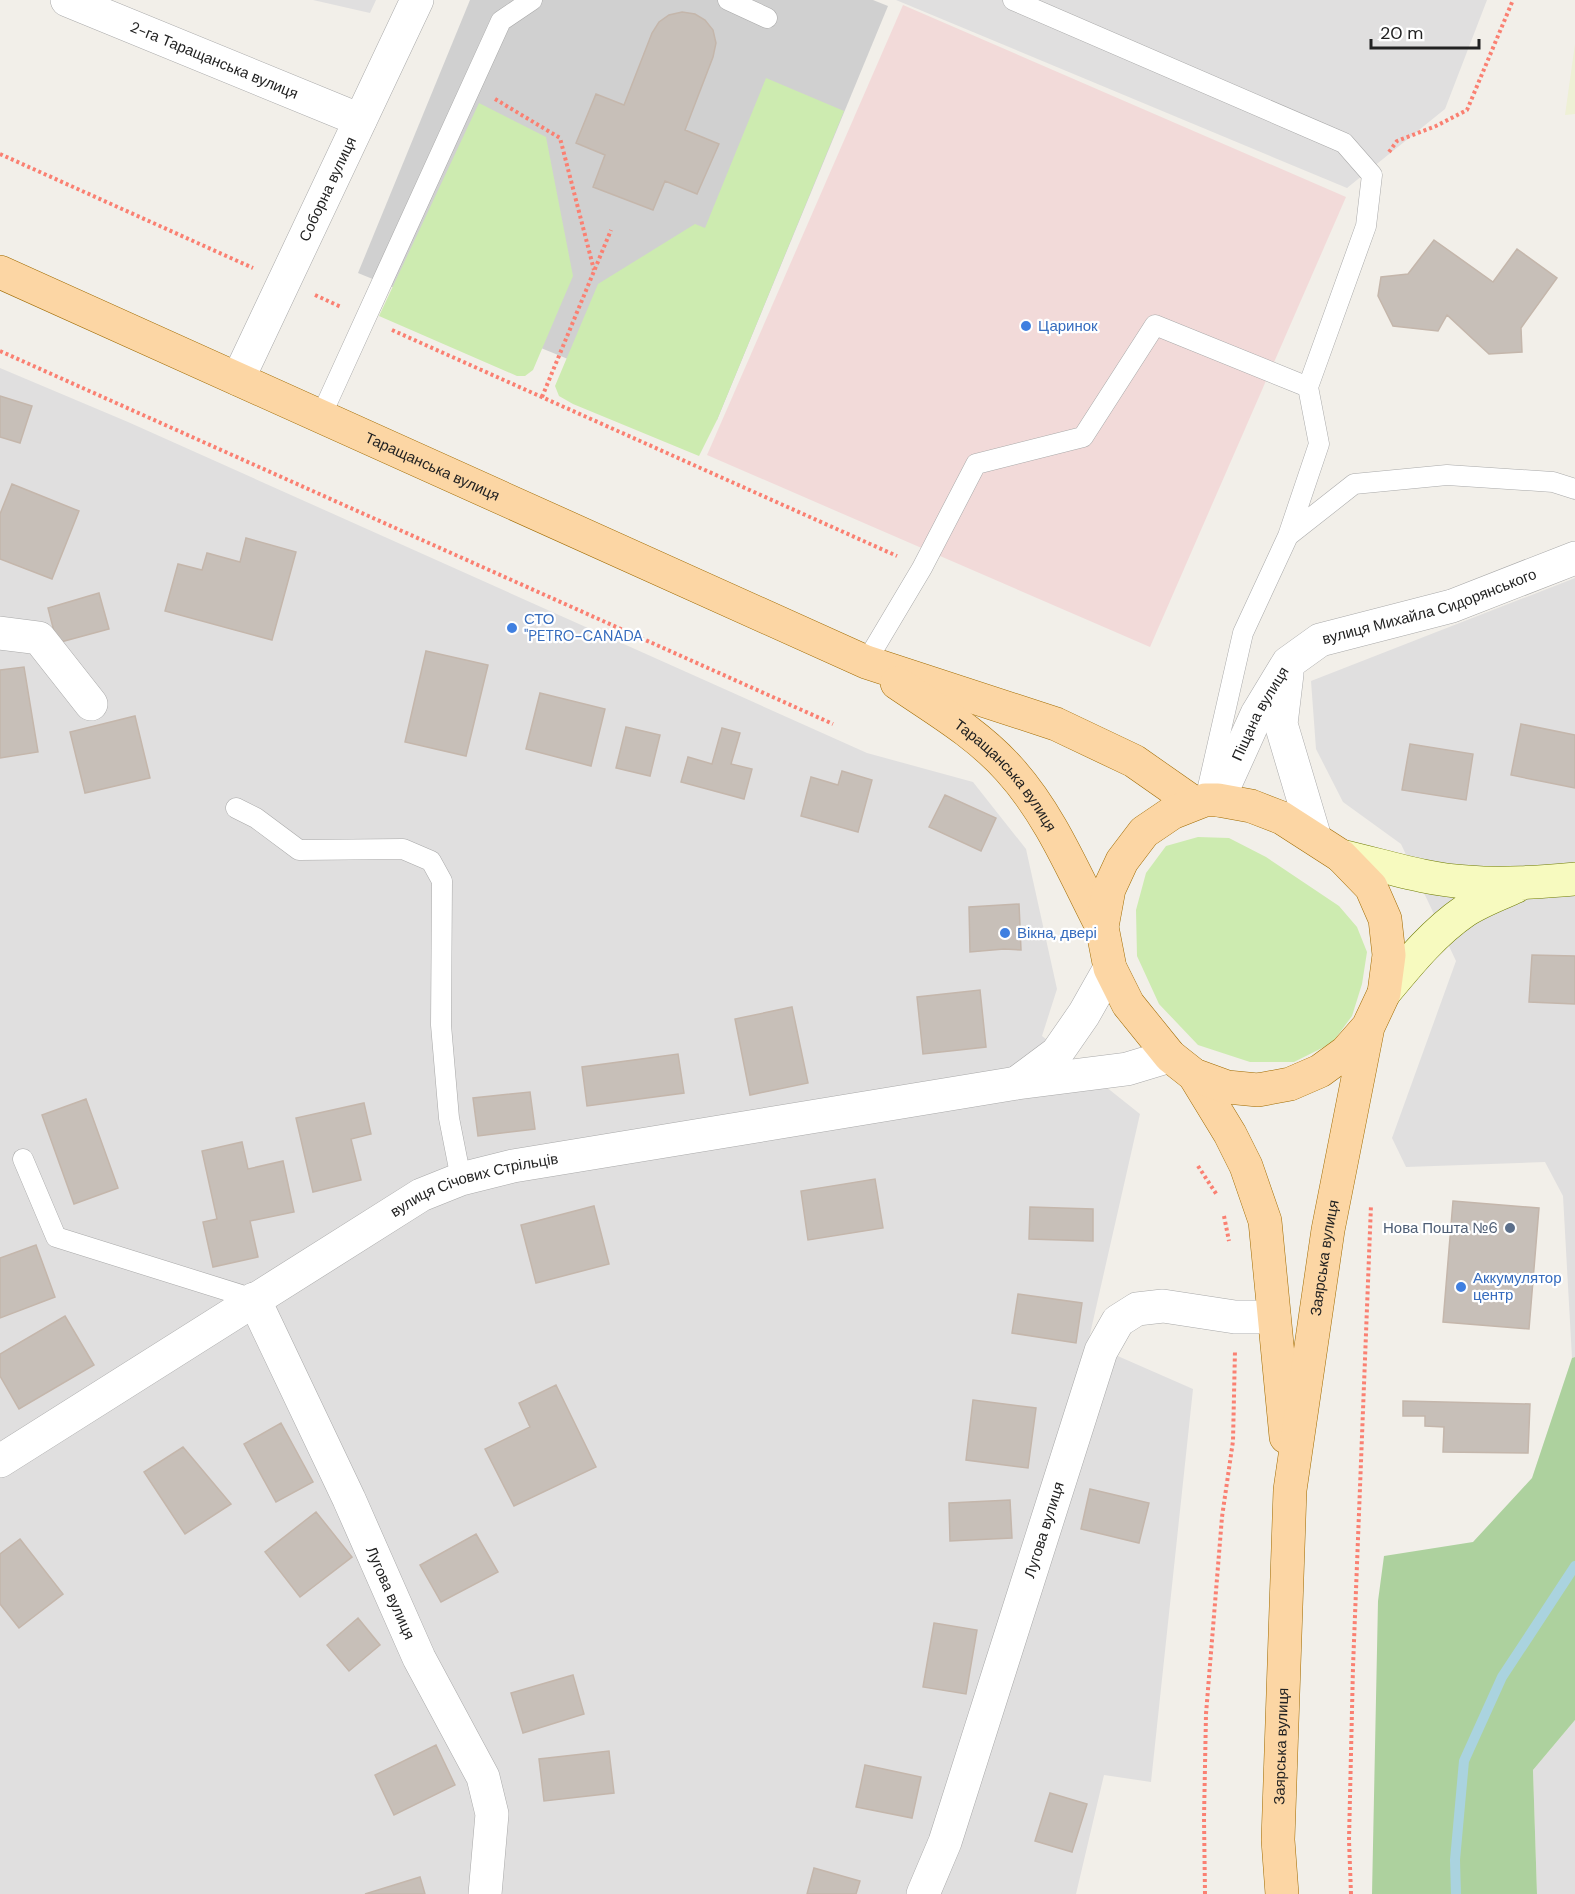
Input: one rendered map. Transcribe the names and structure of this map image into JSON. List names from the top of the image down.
{
  "streets": {
    "main road": ["Таращанська вулиця", "Заярська вулиця"],
    "street": [
      "2-га Таращанська вулиця",
      "Соборна вулиця",
      "вулиця Михайла Сидорянського",
      "Піщана вулиця",
      "вулиця Січових Стрільців",
      "Лугова вулиця"
    ]
  },
  "crossings": [
    ["2-га Таращанська вулиця", "Соборна вулиця"],
    ["Соборна вулиця", "Таращанська вулиця"],
    ["Таращанська вулиця", "Піщана вулиця"],
    ["Таращанська вулиця", "Заярська вулиця"],
    ["вулиця Михайла Сидорянського", "Піщана вулиця"],
    ["вулиця Січових Стрільців", "Заярська вулиця"],
    ["вулиця Січових Стрільців", "Лугова вулиця"],
    ["Заярська вулиця", "Лугова вулиця"]
  ],
  "places": [
    "Царинок",
    "СТО \"PETRO-CANADA",
    "Вікна, двері",
    "Нова Пошта №6",
    "Аккумулятор центр"
  ],
  "scale_bar": "20 m"
}
